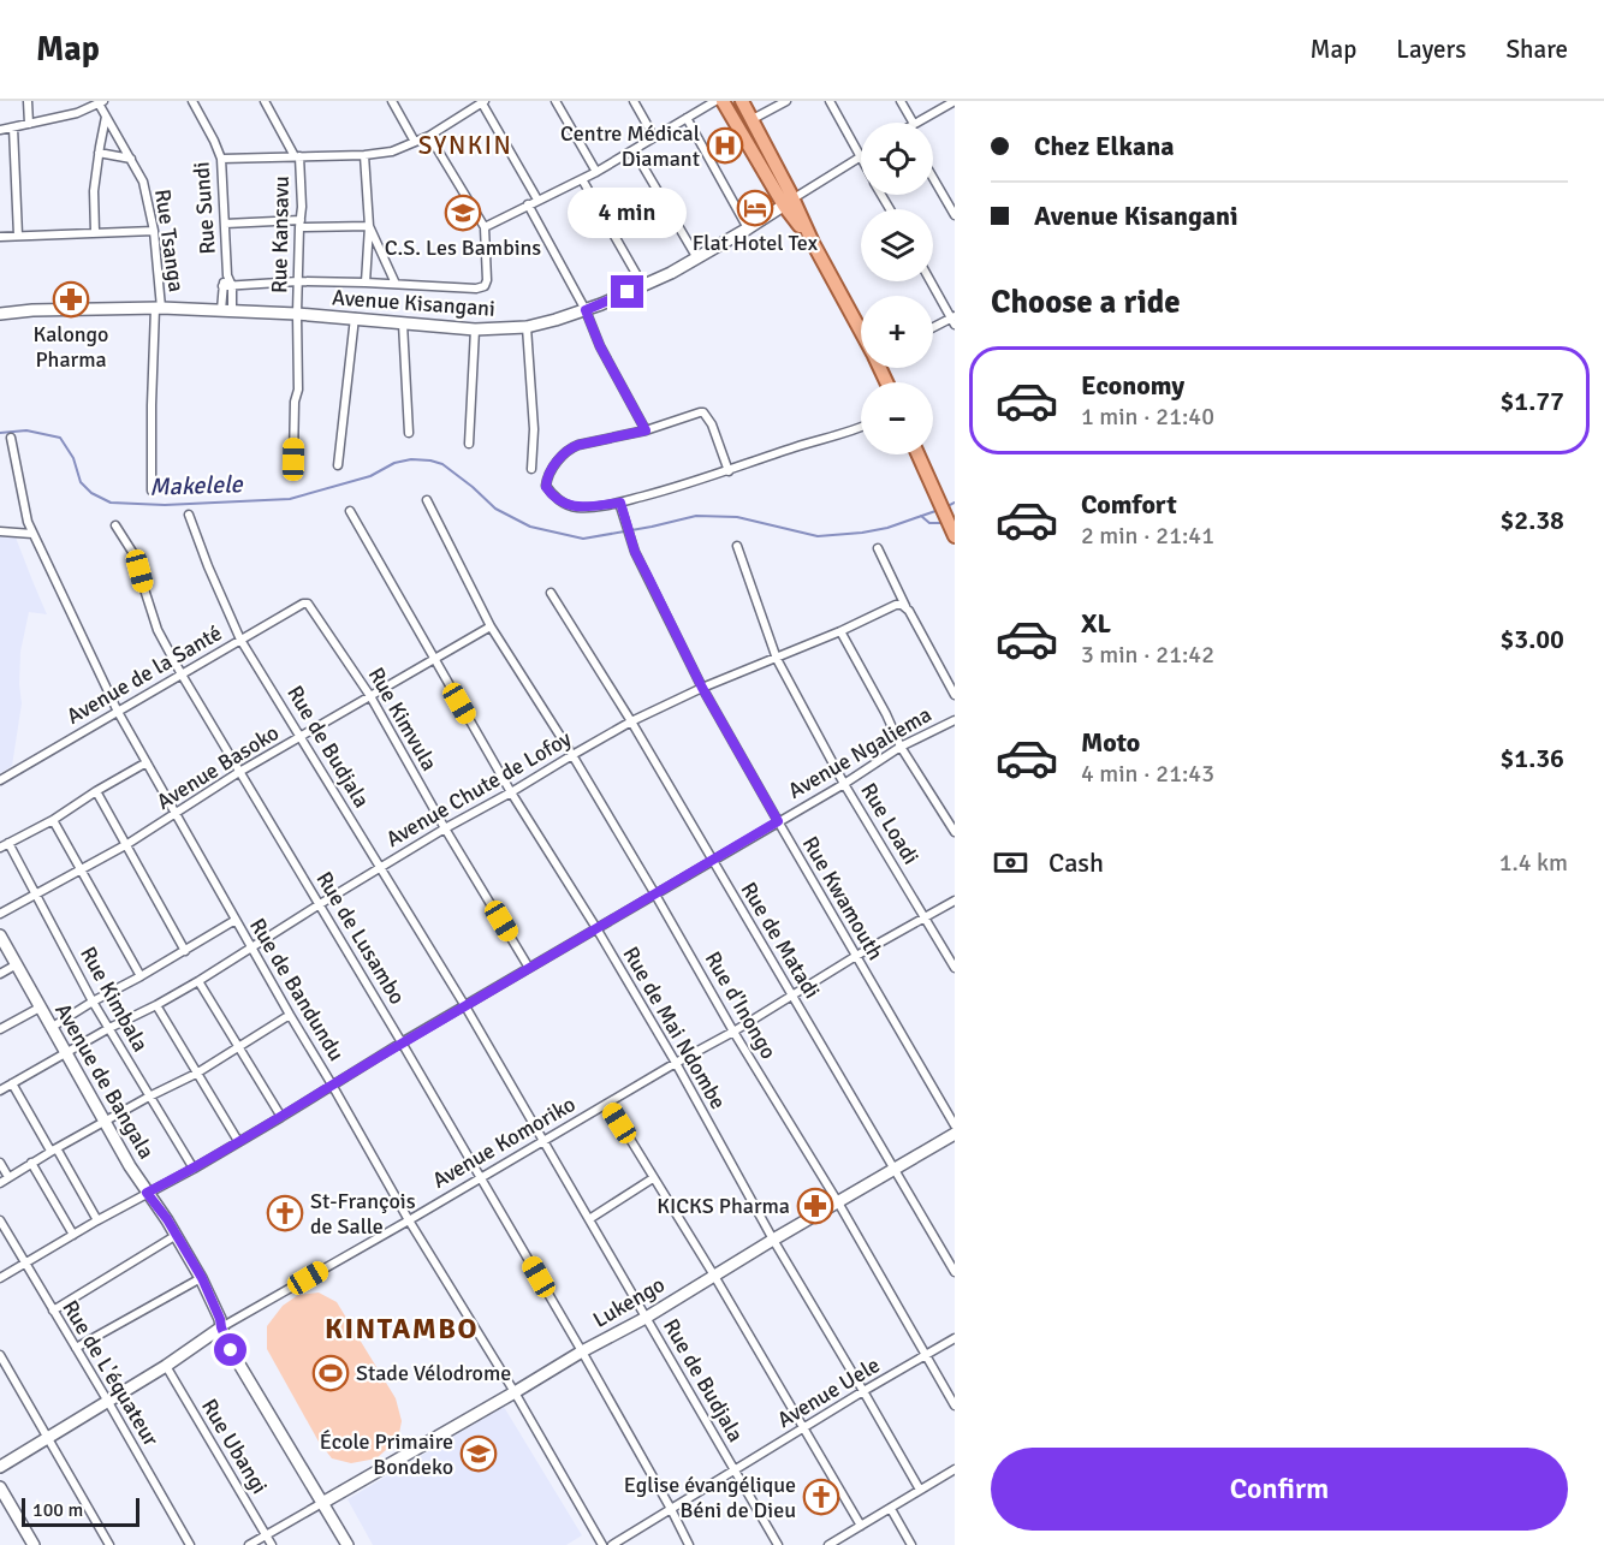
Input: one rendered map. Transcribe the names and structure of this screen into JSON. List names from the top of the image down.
{
  "streets": {
    "street": [
      "Rue Sundi",
      "Rue Kansavu",
      "Rue Tsanga",
      "Avenue Kisangani",
      "Avenue de la Santé",
      "Rue Kimvula",
      "Rue de Budjala",
      "Avenue Ngaliema",
      "Avenue Basoko",
      "Avenue Chute de Lofoy",
      "Rue Loadi",
      "Rue Kwamouth",
      "Rue de Lusambo",
      "Rue de Matadi",
      "Rue de Bandundu",
      "Rue Kimbala",
      "Rue d'Inongo",
      "Rue de Mai Ndombe",
      "Avenue de Bangala",
      "Avenue Komoriko",
      "Lukengo",
      "Rue de L'équateur",
      "Avenue Uele",
      "Rue Ubangi"
    ]
  },
  "crossings": [
    ["Rue Sundi", "Avenue Kisangani"],
    ["Rue Kansavu", "Avenue Kisangani"],
    ["Rue Tsanga", "Avenue Kisangani"],
    ["Avenue de la Santé", "Rue Kimvula"],
    ["Avenue de la Santé", "Rue de Budjala"],
    ["Avenue de la Santé", "Rue de Lusambo"],
    ["Avenue de la Santé", "Rue de Bandundu"],
    ["Rue Kimvula", "Avenue Ngaliema"],
    ["Rue Kimvula", "Avenue Basoko"],
    ["Rue Kimvula", "Avenue Chute de Lofoy"],
    ["Rue de Budjala", "Avenue Ngaliema"],
    ["Rue de Budjala", "Avenue Basoko"],
    ["Rue de Budjala", "Avenue Chute de Lofoy"],
    ["Rue de Budjala", "Avenue Komoriko"],
    ["Rue de Budjala", "Lukengo"],
    ["Rue de Budjala", "Avenue Uele"],
    ["Avenue Ngaliema", "Rue Loadi"],
    ["Avenue Ngaliema", "Rue Kwamouth"],
    ["Avenue Ngaliema", "Rue de Lusambo"],
    ["Avenue Ngaliema", "Rue de Matadi"],
    ["Avenue Ngaliema", "Rue de Bandundu"],
    ["Avenue Ngaliema", "Rue Kimbala"],
    ["Avenue Ngaliema", "Rue d'Inongo"],
    ["Avenue Ngaliema", "Rue de Mai Ndombe"],
    ["Avenue Ngaliema", "Avenue de Bangala"],
    ["Avenue Ngaliema", "Rue de L'équateur"],
    ["Avenue Basoko", "Rue de Lusambo"],
    ["Avenue Basoko", "Rue de Bandundu"],
    ["Avenue Basoko", "Rue Kimbala"],
    ["Avenue Basoko", "Rue d'Inongo"],
    ["Avenue Basoko", "Rue de Mai Ndombe"],
    ["Avenue Chute de Lofoy", "Rue Loadi"],
    ["Avenue Chute de Lofoy", "Rue Kwamouth"],
    ["Avenue Chute de Lofoy", "Rue de Lusambo"],
    ["Avenue Chute de Lofoy", "Rue de Matadi"],
    ["Avenue Chute de Lofoy", "Rue de Bandundu"],
    ["Avenue Chute de Lofoy", "Rue Kimbala"],
    ["Avenue Chute de Lofoy", "Rue d'Inongo"],
    ["Avenue Chute de Lofoy", "Rue de Mai Ndombe"],
    ["Avenue Chute de Lofoy", "Avenue de Bangala"],
    ["Rue Loadi", "Avenue Komoriko"],
    ["Rue Kwamouth", "Avenue Komoriko"],
    ["Rue de Lusambo", "Avenue Komoriko"],
    ["Rue de Lusambo", "Lukengo"],
    ["Rue de Lusambo", "Avenue Uele"],
    ["Rue de Matadi", "Avenue Komoriko"],
    ["Rue de Matadi", "Lukengo"],
    ["Rue de Bandundu", "Avenue Komoriko"],
    ["Rue de Bandundu", "Lukengo"],
    ["Rue d'Inongo", "Avenue Komoriko"],
    ["Rue d'Inongo", "Lukengo"],
    ["Rue d'Inongo", "Avenue Uele"],
    ["Rue de Mai Ndombe", "Avenue Komoriko"],
    ["Rue de Mai Ndombe", "Lukengo"],
    ["Rue de Mai Ndombe", "Avenue Uele"],
    ["Avenue de Bangala", "Avenue Komoriko"],
    ["Avenue de Bangala", "Lukengo"],
    ["Avenue Komoriko", "Rue de L'équateur"],
    ["Avenue Komoriko", "Rue Ubangi"]
  ],
  "districts": ["SYNKIN", "KINTAMBO"],
  "water": ["Makelele"],
  "places": {
    "hospital": ["Centre Médical Diamant"],
    "hotel": ["Flat Hotel Tex"],
    "school or university": ["C.S. Les Bambins", "École Primaire Bondeko"],
    "pharmacy": ["Kalongo Pharma", "KICKS Pharma"],
    "church": ["St-François de Salle", "Eglise évangélique Béni de Dieu"],
    "sports": ["Stade Vélodrome"]
  },
  "scale_bar": "100 m",
  "page": {
    "header": "Map",
    "nav": ["Map", "Layers", "Share"],
    "banner": ["Chez Elkana", "Avenue Kisangani"],
    "map_buttons": ["+", "−"],
    "bubble": "4 min",
    "heading": "Choose a ride",
    "list": [
      {
        "name": "Economy",
        "note": "1 min · 21:40",
        "value": "$1.77"
      },
      {
        "name": "Comfort",
        "note": "2 min · 21:41",
        "value": "$2.38"
      },
      {
        "name": "XL",
        "note": "3 min · 21:42",
        "value": "$3.00"
      },
      {
        "name": "Moto",
        "note": "4 min · 21:43",
        "value": "$1.36"
      }
    ],
    "pay": ["Cash", "1.4 km"],
    "buttons": "Confirm",
    "scale": "100 m"
  }
}
